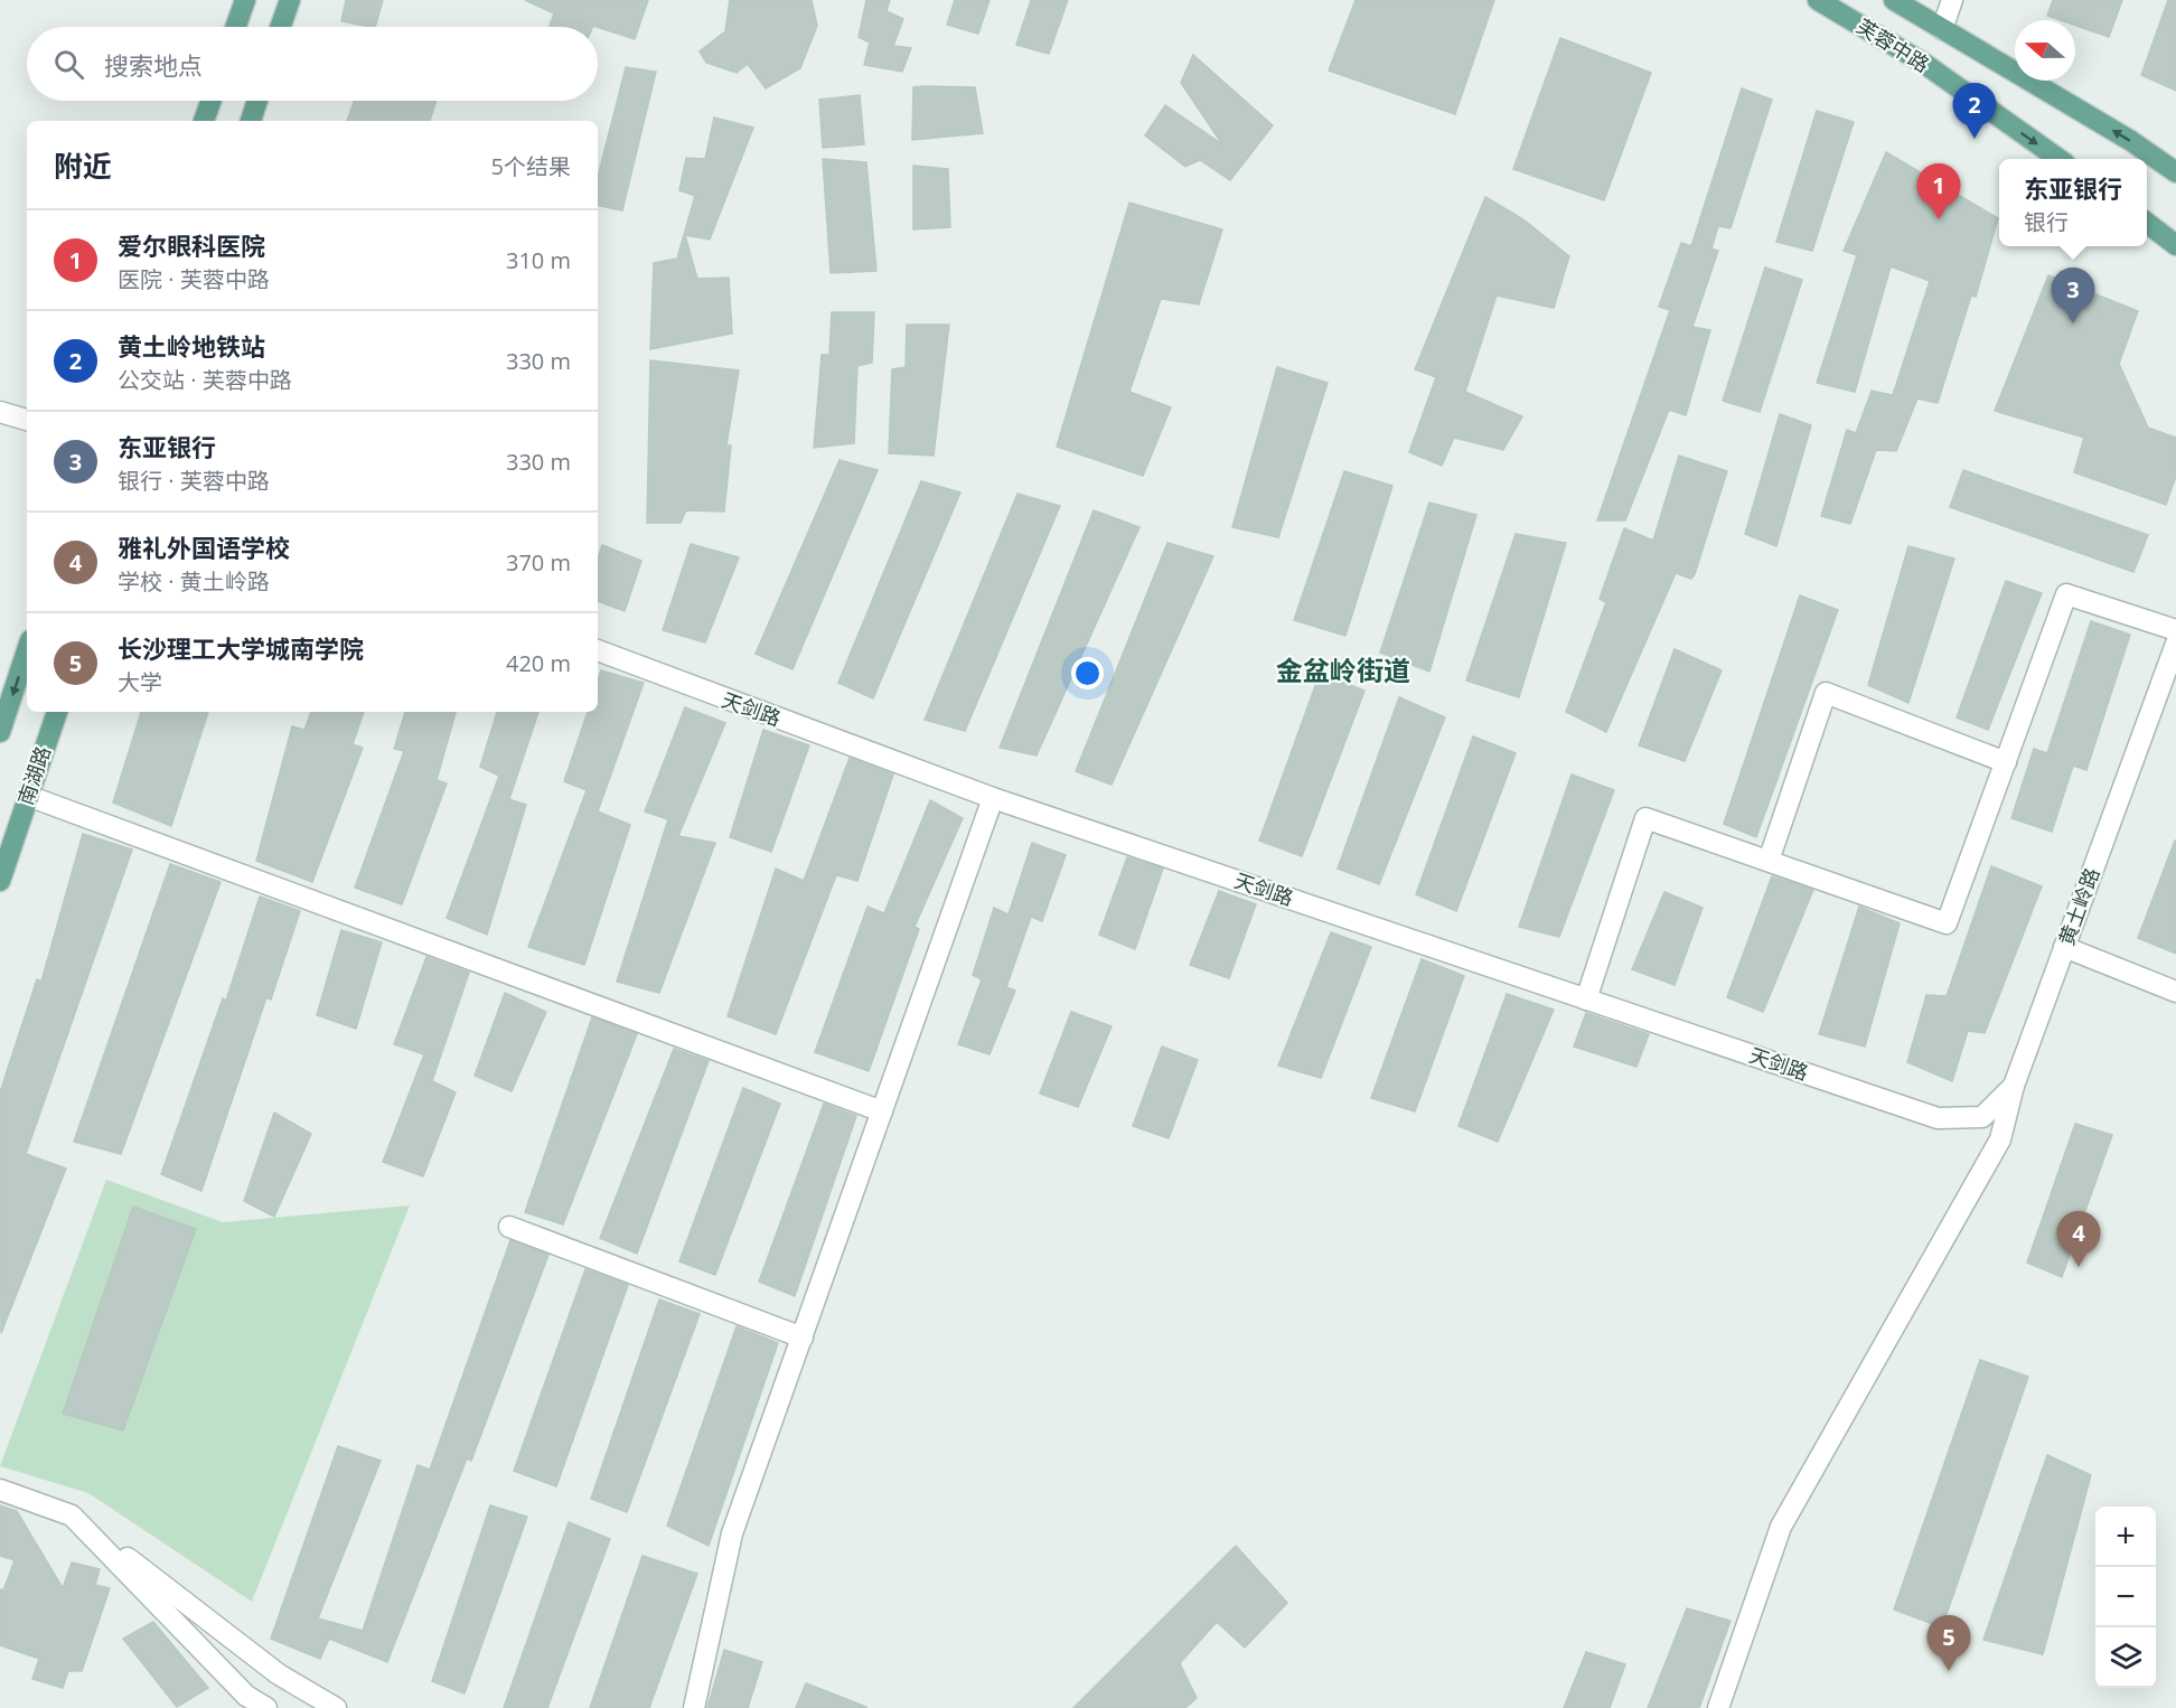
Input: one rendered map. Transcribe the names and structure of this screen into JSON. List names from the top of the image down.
{
  "streets": {
    "main road": ["芙蓉中路", "南湖路"],
    "street": ["天剑路", "黄土岭路"]
  },
  "crossings": [
    ["天剑路", "黄土岭路"]
  ],
  "districts": ["金盆岭街道"],
  "north": "left",
  "page": {
    "search": "搜索地点",
    "pins": [
      "2",
      "1",
      "3",
      "4",
      "5"
    ],
    "heading": ["附近", "5个结果"],
    "popup": ["东亚银行", "银行"],
    "list": [
      {
        "mark": "1",
        "name": "爱尔眼科医院",
        "note": "医院 · 芙蓉中路",
        "value": "310 m"
      },
      {
        "mark": "2",
        "name": "黄土岭地铁站",
        "note": "公交站 · 芙蓉中路",
        "value": "330 m"
      },
      {
        "mark": "3",
        "name": "东亚银行",
        "note": "银行 · 芙蓉中路",
        "value": "330 m"
      },
      {
        "mark": "4",
        "name": "雅礼外国语学校",
        "note": "学校 · 黄土岭路",
        "value": "370 m"
      },
      {
        "mark": "5",
        "name": "长沙理工大学城南学院",
        "note": "大学",
        "value": "420 m"
      }
    ],
    "map_buttons": ["+", "−"]
  }
}
